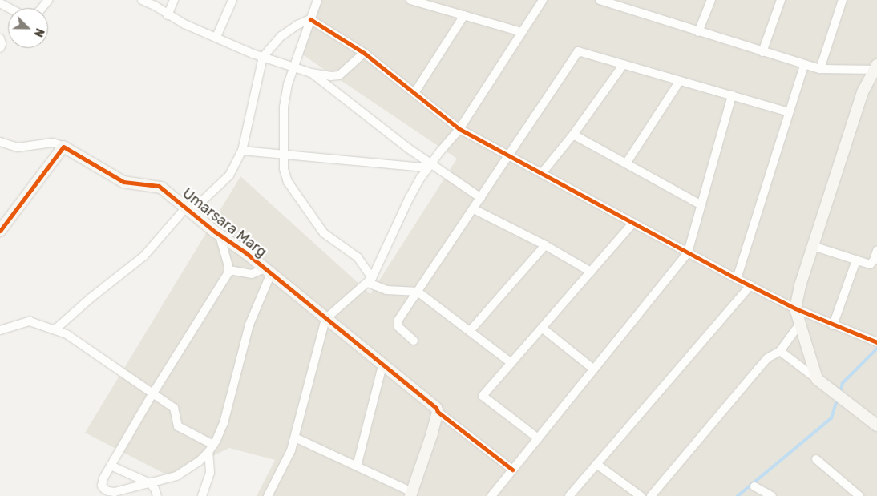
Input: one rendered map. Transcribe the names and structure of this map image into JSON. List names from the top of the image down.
{
  "streets": {
    "street": ["Umarsara Marg"]
  },
  "north": "bottom right"
}
